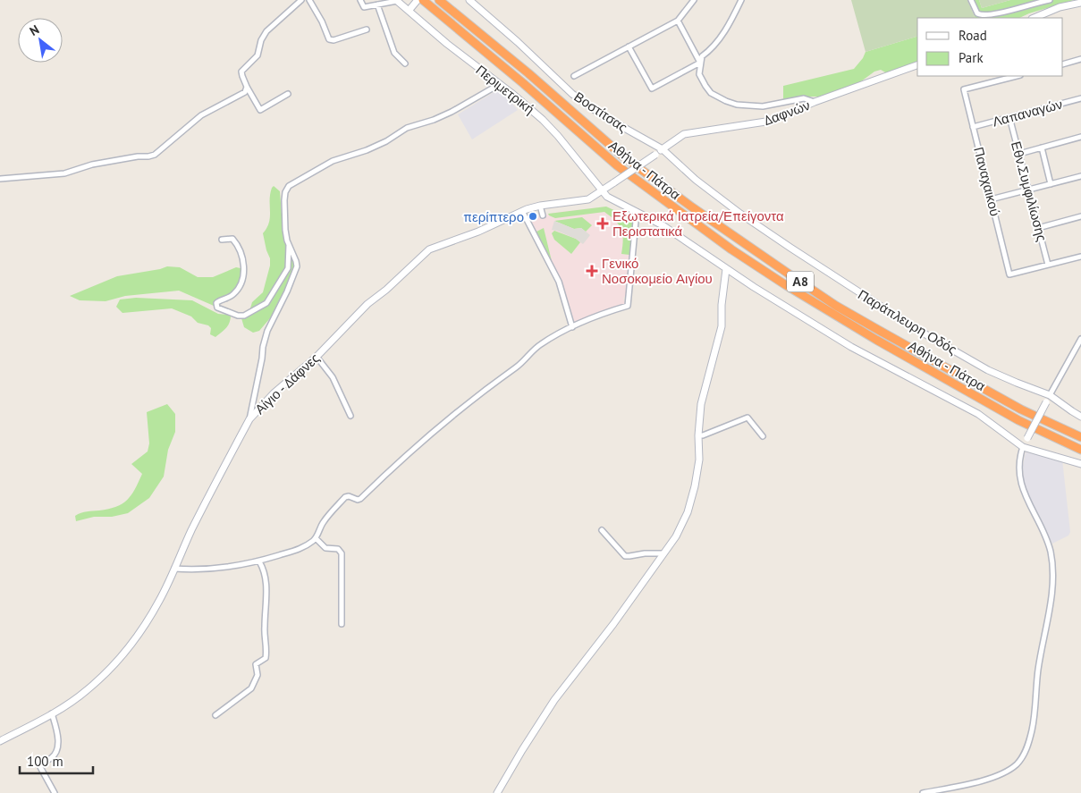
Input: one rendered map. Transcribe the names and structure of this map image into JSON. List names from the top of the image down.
{
  "streets": {
    "highway": ["Αθήνα - Πάτρα", "Α8"],
    "street": [
      "Περιμετρική",
      "Βοστίτσας",
      "Δαφνών",
      "Λαπαναγών",
      "Παναχαικού",
      "Εθν.Συμφιλίωσης",
      "Παράπλευρη Οδός",
      "Αίγιο - Δάφνες"
    ]
  },
  "crossings": [
    ["Περιμετρική", "Αίγιο - Δάφνες"],
    ["Βοστίτσας", "Δαφνών"],
    ["Βοστίτσας", "Παράπλευρη Οδός"],
    ["Δαφνών", "Αίγιο - Δάφνες"],
    ["Λαπαναγών", "Παναχαικού"],
    ["Λαπαναγών", "Εθν.Συμφιλίωσης"],
    ["Παναχαικού", "Εθν.Συμφιλίωσης"]
  ],
  "places": {
    "other": ["περίπτερο"],
    "health": ["Εξωτερικά Ιατρεία/Επείγοντα Περιστατικά", "Γενικό Νοσοκομείο Αιγίου"]
  },
  "legend": ["Road", "Park"],
  "scale_bar": "100 m",
  "north": "top left"
}
